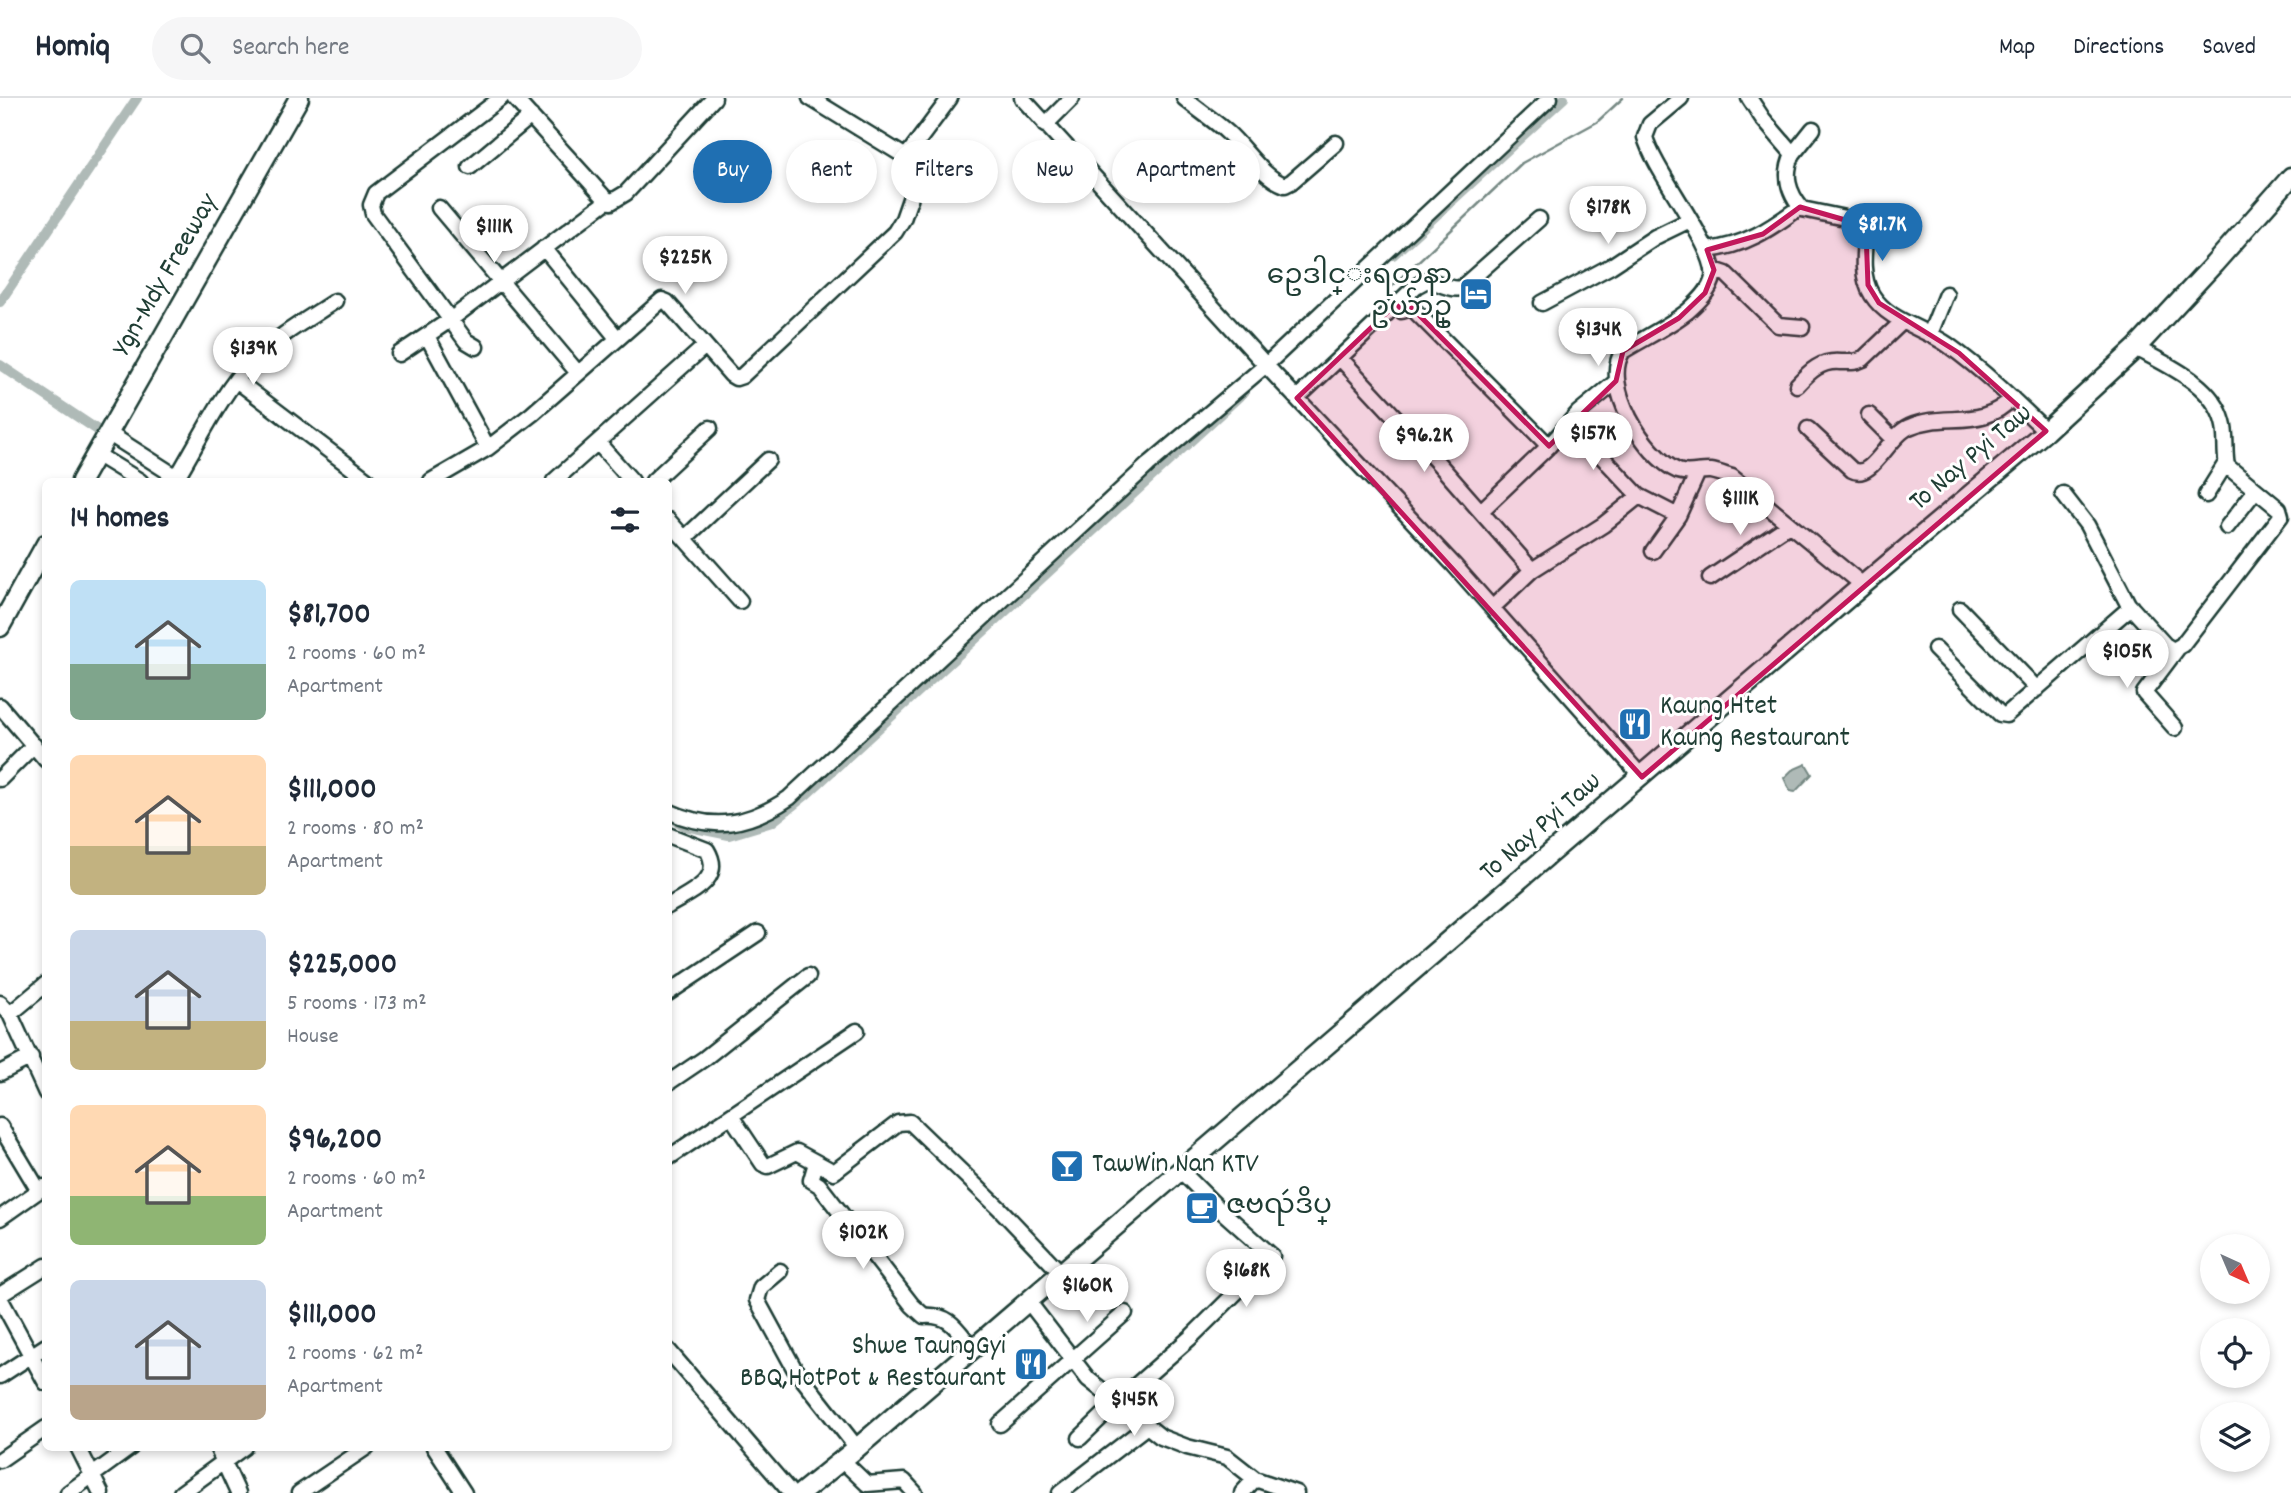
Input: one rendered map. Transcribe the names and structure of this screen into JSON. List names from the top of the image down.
{
  "streets": {
    "main road": ["Ygn-Mdy Freeway", "To Nay Pyi Taw"]
  },
  "places": {
    "hotel": ["ဥေဒါင္းရတနာ ဥယ်ာဥ္"],
    "restaurant": ["Kaung Htet Kaung Restaurant", "Shwe TaungGyi BBQ,HotPot & Restaurant"],
    "bar": ["TawWin Nan KTV"],
    "cafe": ["ဇဗၺဴဒိပ္"]
  },
  "north": "bottom right",
  "page": {
    "header": "Homiq",
    "search": "Search here",
    "nav": ["Map", "Directions", "Saved"],
    "chip": [
      "Buy",
      "Rent",
      "Filters",
      "New",
      "Apartment"
    ],
    "price": [
      "$178K",
      "$81.7K",
      "$111K",
      "$225K",
      "$134K",
      "$139K",
      "$157K",
      "$96.2K",
      "$111K",
      "$105K",
      "$102K",
      "$168K",
      "$160K",
      "$145K"
    ],
    "heading": "14 homes",
    "list": [
      {
        "name": "$81,700",
        "note": "2 rooms · 60 m² · Apartment"
      },
      {
        "name": "$111,000",
        "note": "2 rooms · 80 m² · Apartment"
      },
      {
        "name": "$225,000",
        "note": "5 rooms · 173 m² · House"
      },
      {
        "name": "$96,200",
        "note": "2 rooms · 60 m² · Apartment"
      },
      {
        "name": "$111,000",
        "note": "2 rooms · 62 m² · Apartment"
      }
    ]
  }
}
